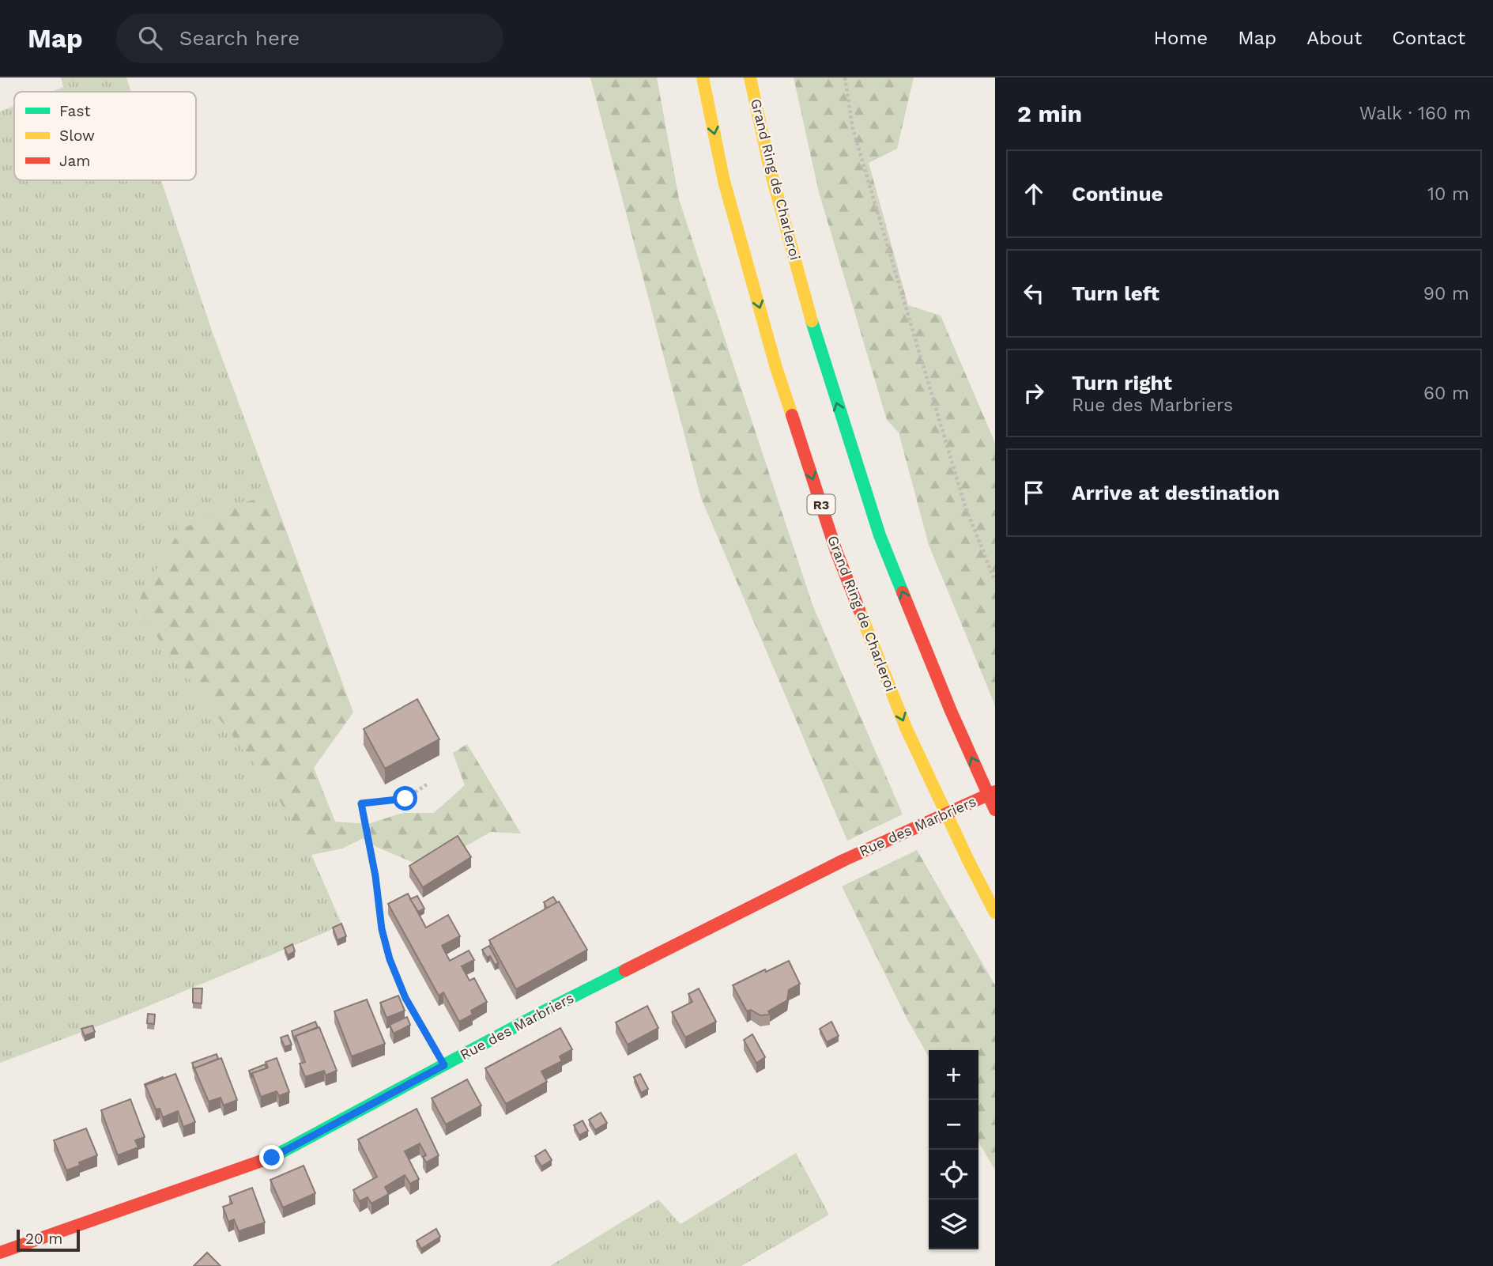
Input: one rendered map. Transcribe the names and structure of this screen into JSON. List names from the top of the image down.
{
  "streets": {
    "main road": ["Grand Ring de Charleroi", "R3", "Rue des Marbriers"]
  },
  "legend": ["Fast", "Slow", "Jam"],
  "scale_bar": "20 m",
  "page": {
    "header": "Map",
    "search": "Search here",
    "nav": [
      "Home",
      "Map",
      "About",
      "Contact"
    ],
    "heading": ["2 min", "Walk · 160 m"],
    "list": [
      ["Continue", "10 m"],
      ["Turn left", "90 m"],
      ["Turn right", "Rue des Marbriers", "60 m"],
      "Arrive at destination"
    ],
    "map_buttons": ["+", "−"],
    "scale": "20 m"
  }
}
